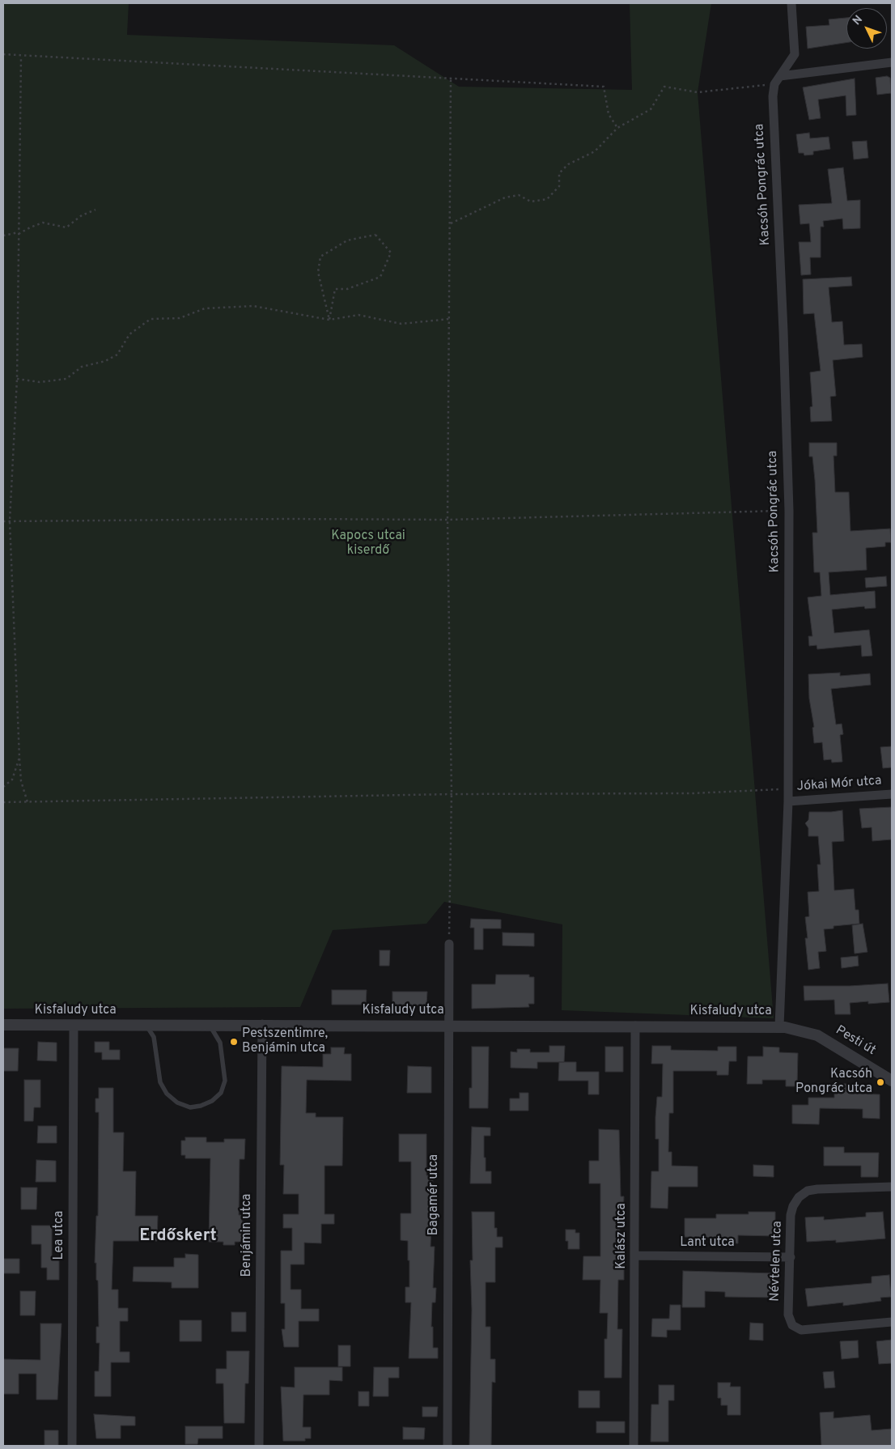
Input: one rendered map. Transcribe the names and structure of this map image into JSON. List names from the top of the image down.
{
  "streets": {
    "street": [
      "Kacsóh Pongrác utca",
      "Jókai Mór utca",
      "Kisfaludy utca",
      "Pesti út",
      "Bagamér utca",
      "Lea utca",
      "Benjámin utca",
      "Kalász utca",
      "Lant utca",
      "Névtelen utca"
    ]
  },
  "crossings": [
    ["Kacsóh Pongrác utca", "Jókai Mór utca"],
    ["Kacsóh Pongrác utca", "Kisfaludy utca"],
    ["Kisfaludy utca", "Pesti út"],
    ["Kisfaludy utca", "Bagamér utca"],
    ["Kisfaludy utca", "Lea utca"],
    ["Kisfaludy utca", "Benjámin utca"],
    ["Kisfaludy utca", "Kalász utca"],
    ["Kalász utca", "Lant utca"],
    ["Lant utca", "Névtelen utca"]
  ],
  "districts": ["Erdőskert"],
  "parks": ["Kapocs utcai kiserdő"],
  "places": ["Pestszentimre, Benjámin utca", "Kacsóh Pongrác utca"],
  "north": "top left"
}
